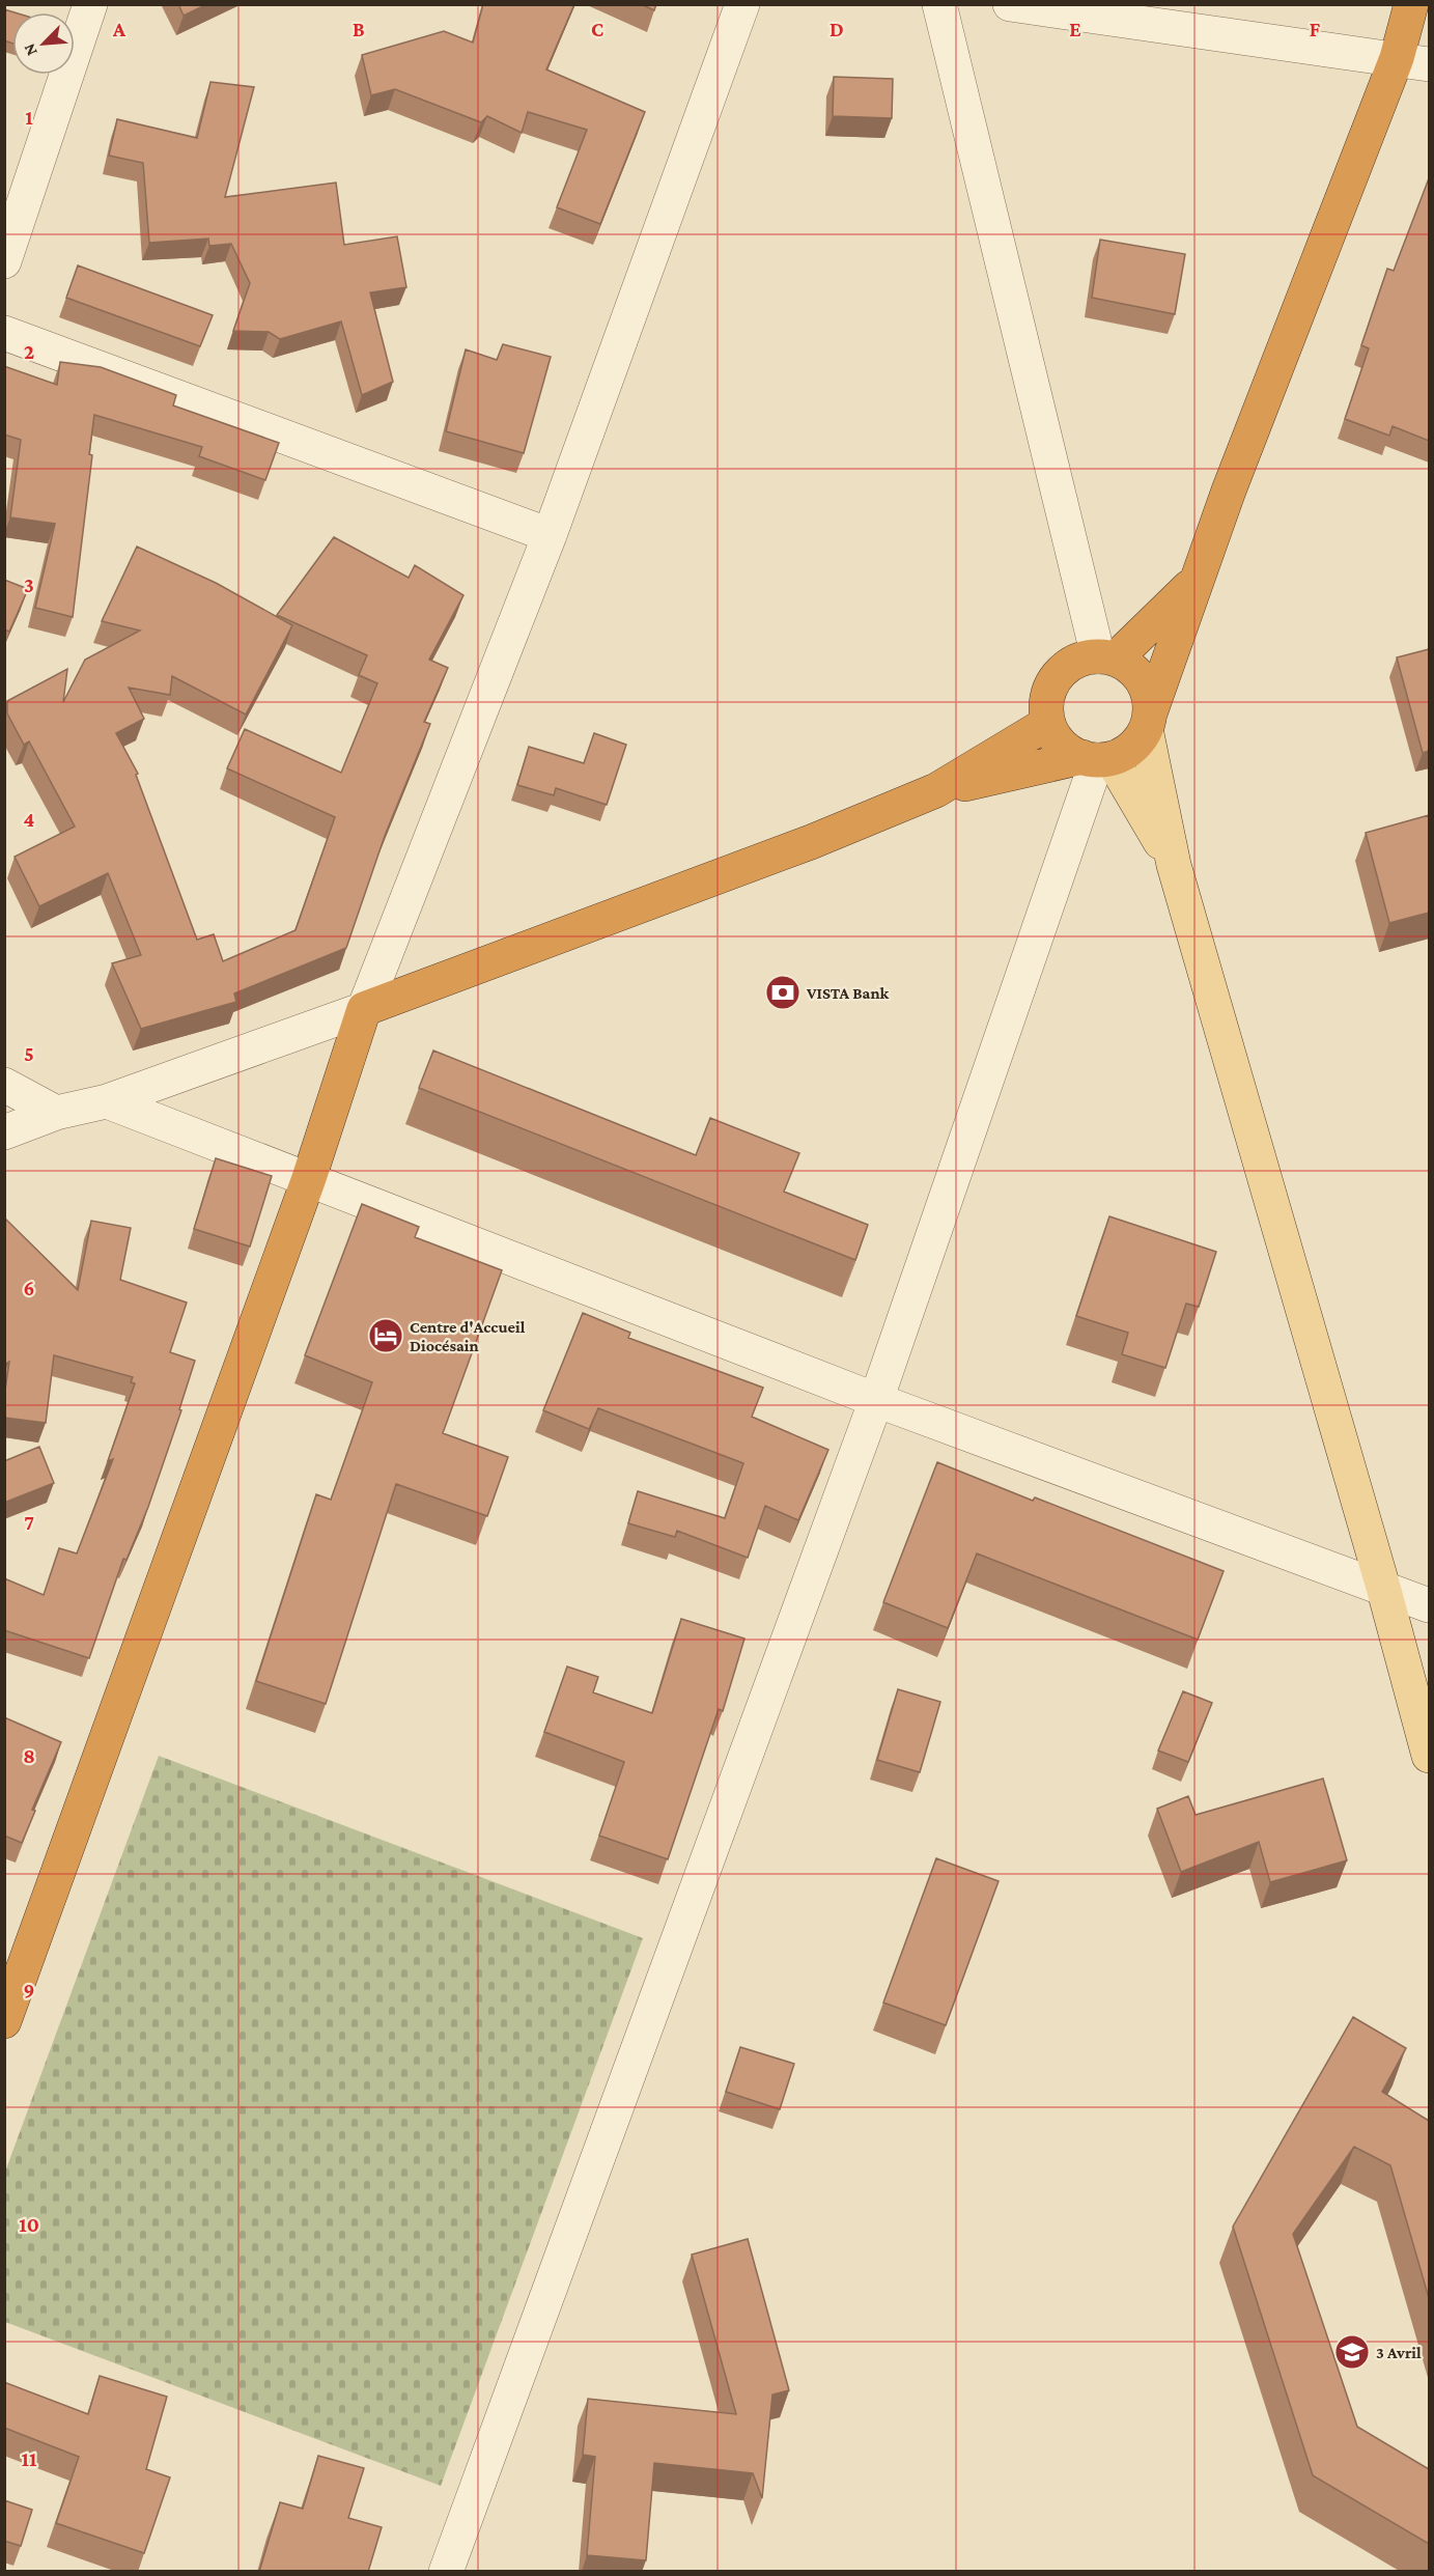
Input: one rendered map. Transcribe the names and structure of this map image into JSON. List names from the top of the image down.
{
  "places": {
    "bank": ["VISTA Bank"],
    "hotel": ["Centre d'Accueil Diocésain"],
    "school or university": ["3 Avril"]
  },
  "north": "bottom left",
  "grid": {
    "columns": [
      "A",
      "B",
      "C",
      "D",
      "E",
      "F"
    ],
    "rows": [
      "1",
      "2",
      "3",
      "4",
      "5",
      "6",
      "7",
      "8",
      "9",
      "10",
      "11"
    ]
  }
}
